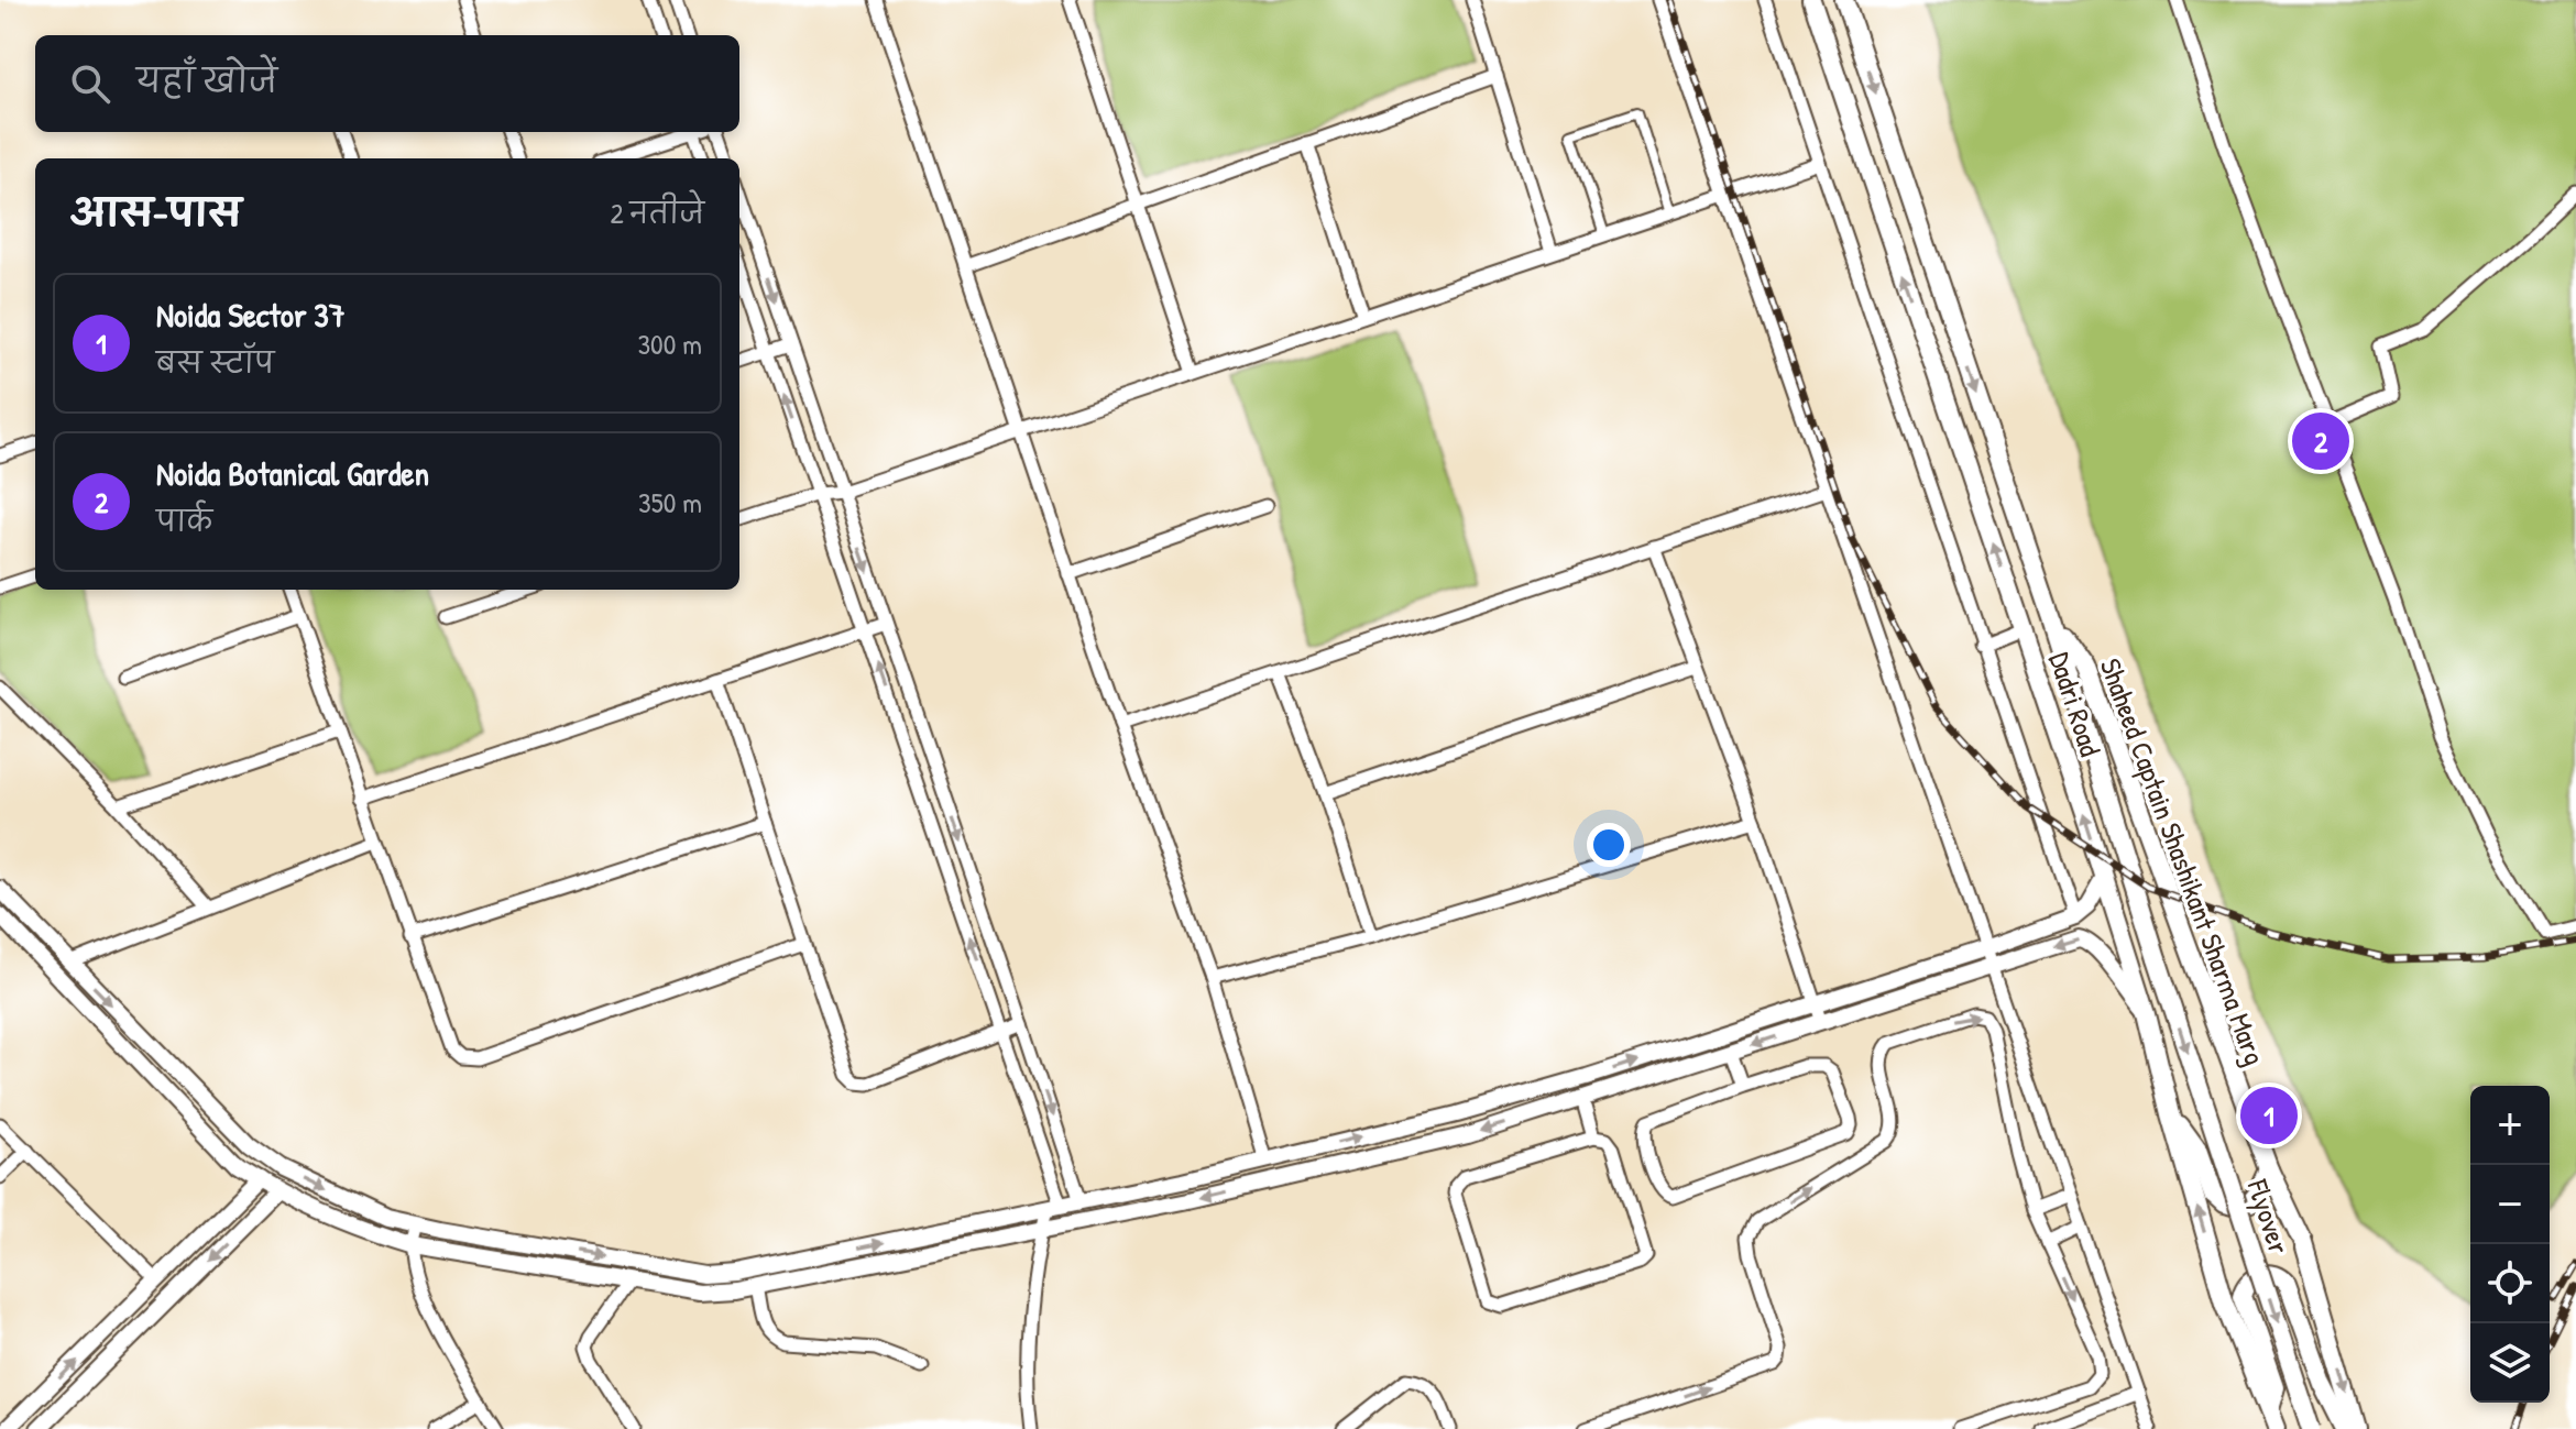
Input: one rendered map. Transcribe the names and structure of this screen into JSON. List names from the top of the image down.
{
  "streets": {
    "main road": ["Dadri Road", "Shaheed Captain Shashikant Sharma Marg", "Flyover"]
  },
  "crossings": [
    ["Dadri Road", "Shaheed Captain Shashikant Sharma Marg"],
    ["Dadri Road", "Flyover"],
    ["Shaheed Captain Shashikant Sharma Marg", "Flyover"]
  ],
  "one_way": ["Flyover"],
  "page": {
    "search": "यहाँ खोजें",
    "heading": ["आस-पास", "2 नतीजे"],
    "list": [
      {
        "mark": "1",
        "name": "Noida Sector 37",
        "note": "बस स्टॉप",
        "value": "300 m"
      },
      {
        "mark": "2",
        "name": "Noida Botanical Garden",
        "note": "पार्क",
        "value": "350 m"
      }
    ],
    "pins": ["2", "1"],
    "map_buttons": ["+", "−"]
  }
}
